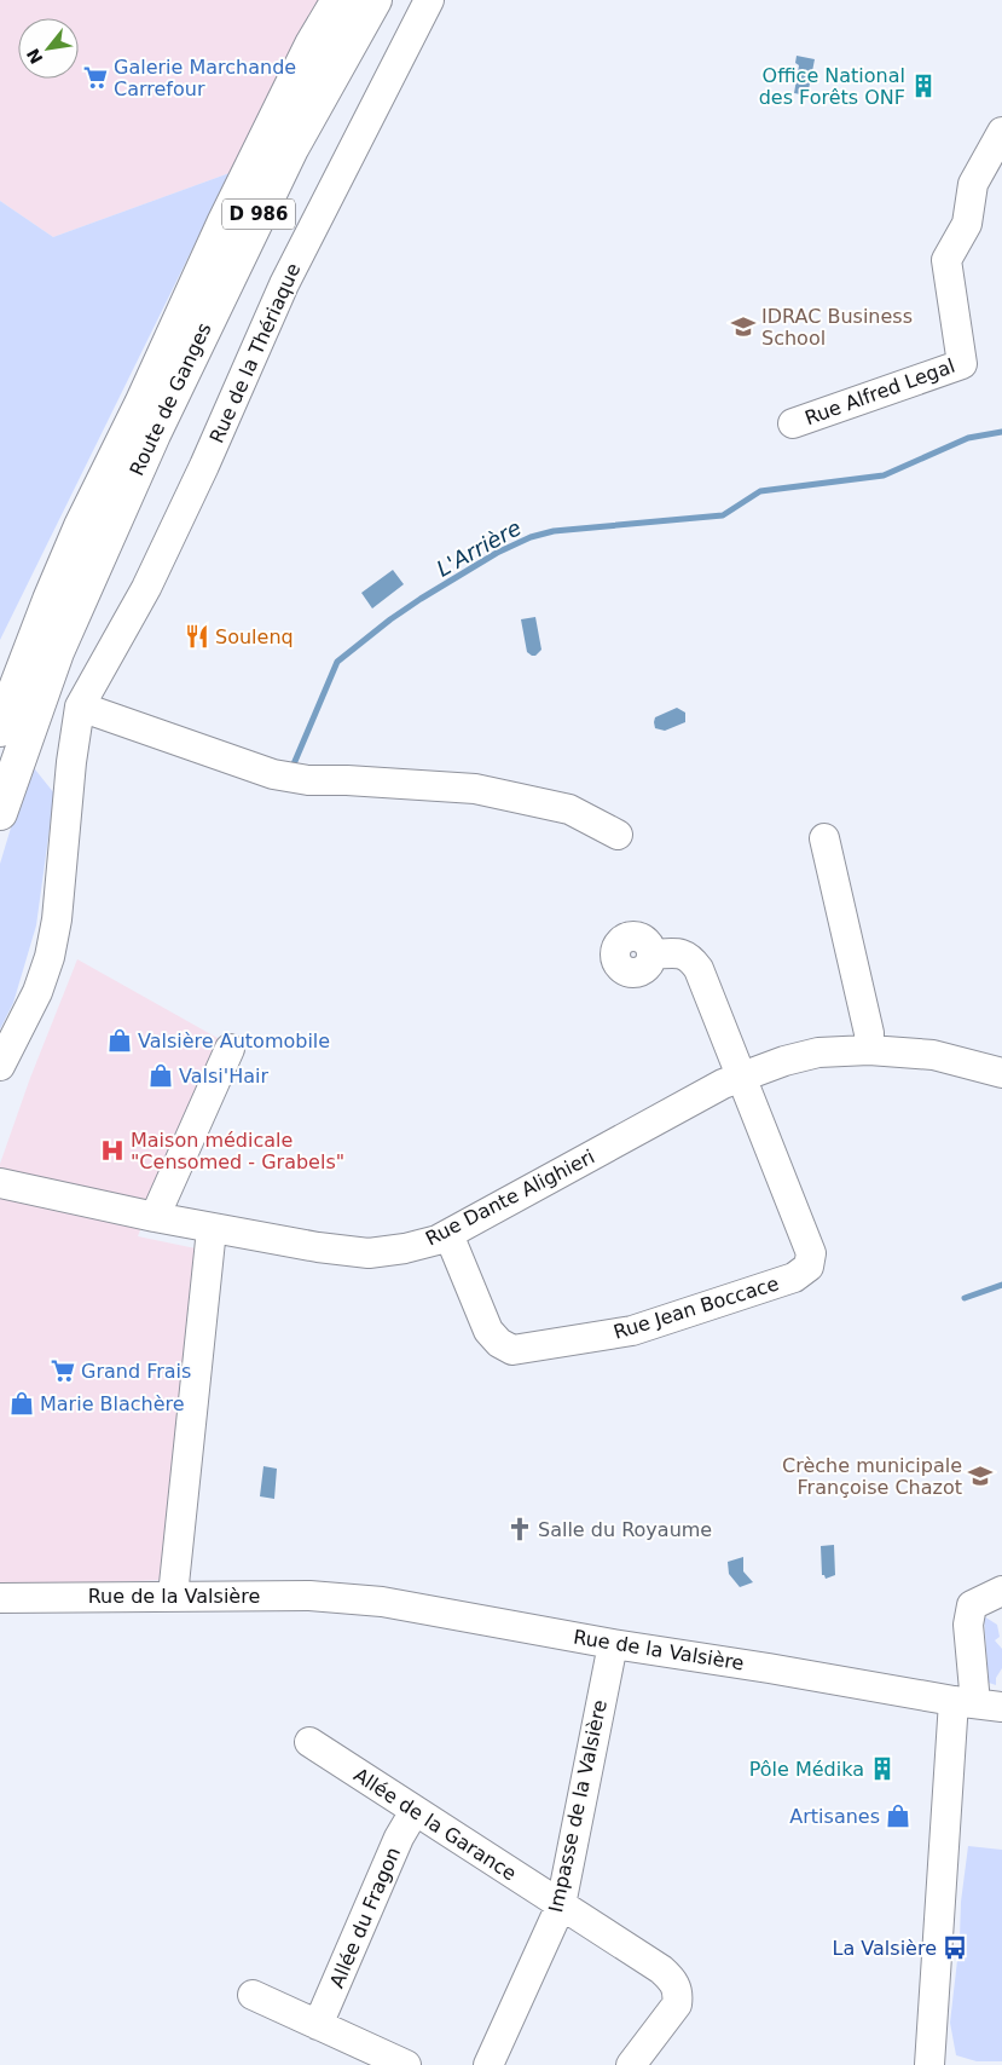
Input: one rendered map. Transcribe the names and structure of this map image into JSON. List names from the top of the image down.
{
  "streets": {
    "main road": ["D 986", "Route de Ganges"],
    "street": [
      "Rue de la Thériaque",
      "Rue Alfred Legal",
      "Rue Dante Alighieri",
      "Rue Jean Boccace",
      "Rue de la Valsière",
      "Impasse de la Valsière",
      "Allée de la Garance",
      "Allée du Fragon"
    ]
  },
  "crossings": [
    ["Rue Dante Alighieri", "Rue Jean Boccace"],
    ["Rue de la Valsière", "Impasse de la Valsière"],
    ["Impasse de la Valsière", "Allée de la Garance"],
    ["Allée de la Garance", "Allée du Fragon"]
  ],
  "water": ["L'Arrière"],
  "places": {
    "supermarket": ["Galerie Marchande Carrefour", "Grand Frais"],
    "building": ["Office National des Forêts ONF", "Pôle Médika"],
    "school or university": ["IDRAC Business School", "Crèche municipale Françoise Chazot"],
    "restaurant": ["Soulenq"],
    "shop": [
      "Valsière Automobile",
      "Valsi'Hair",
      "Marie Blachère",
      "Artisanes"
    ],
    "hospital": ["Maison médicale \"Censomed - Grabels\""],
    "church": ["Salle du Royaume"],
    "bus stop": ["La Valsière"]
  },
  "north": "bottom left"
}
